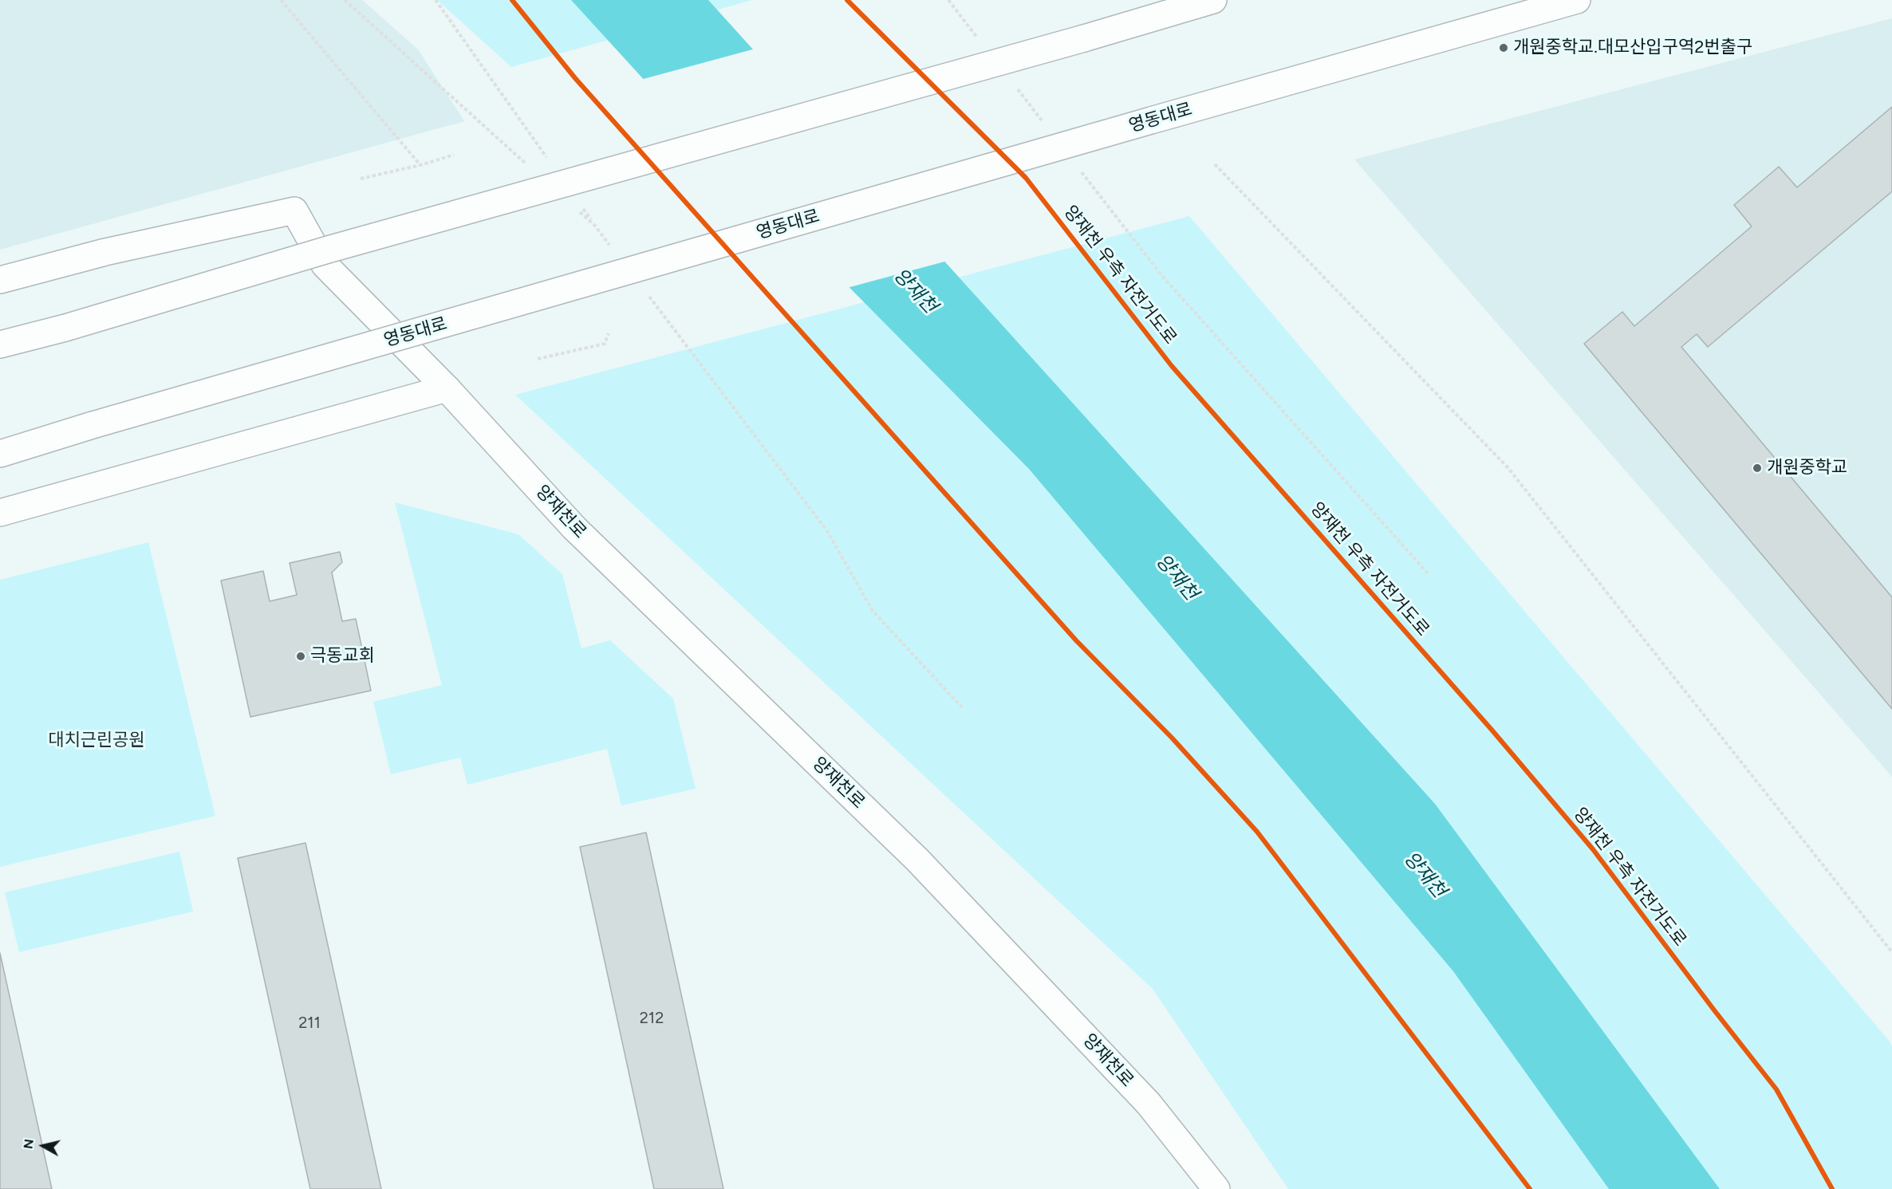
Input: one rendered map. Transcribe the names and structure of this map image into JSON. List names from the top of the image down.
{
  "streets": {
    "main road": ["영동대로", "양재천로"],
    "cycle path": ["양재천 우측 자전거도로"]
  },
  "water": ["양재천"],
  "parks": ["대치근린공원"],
  "places": ["개원중학교.대모산입구역2번출구", "개원중학교", "극동교회"],
  "house_numbers": ["212", "211"],
  "north": "left"
}
